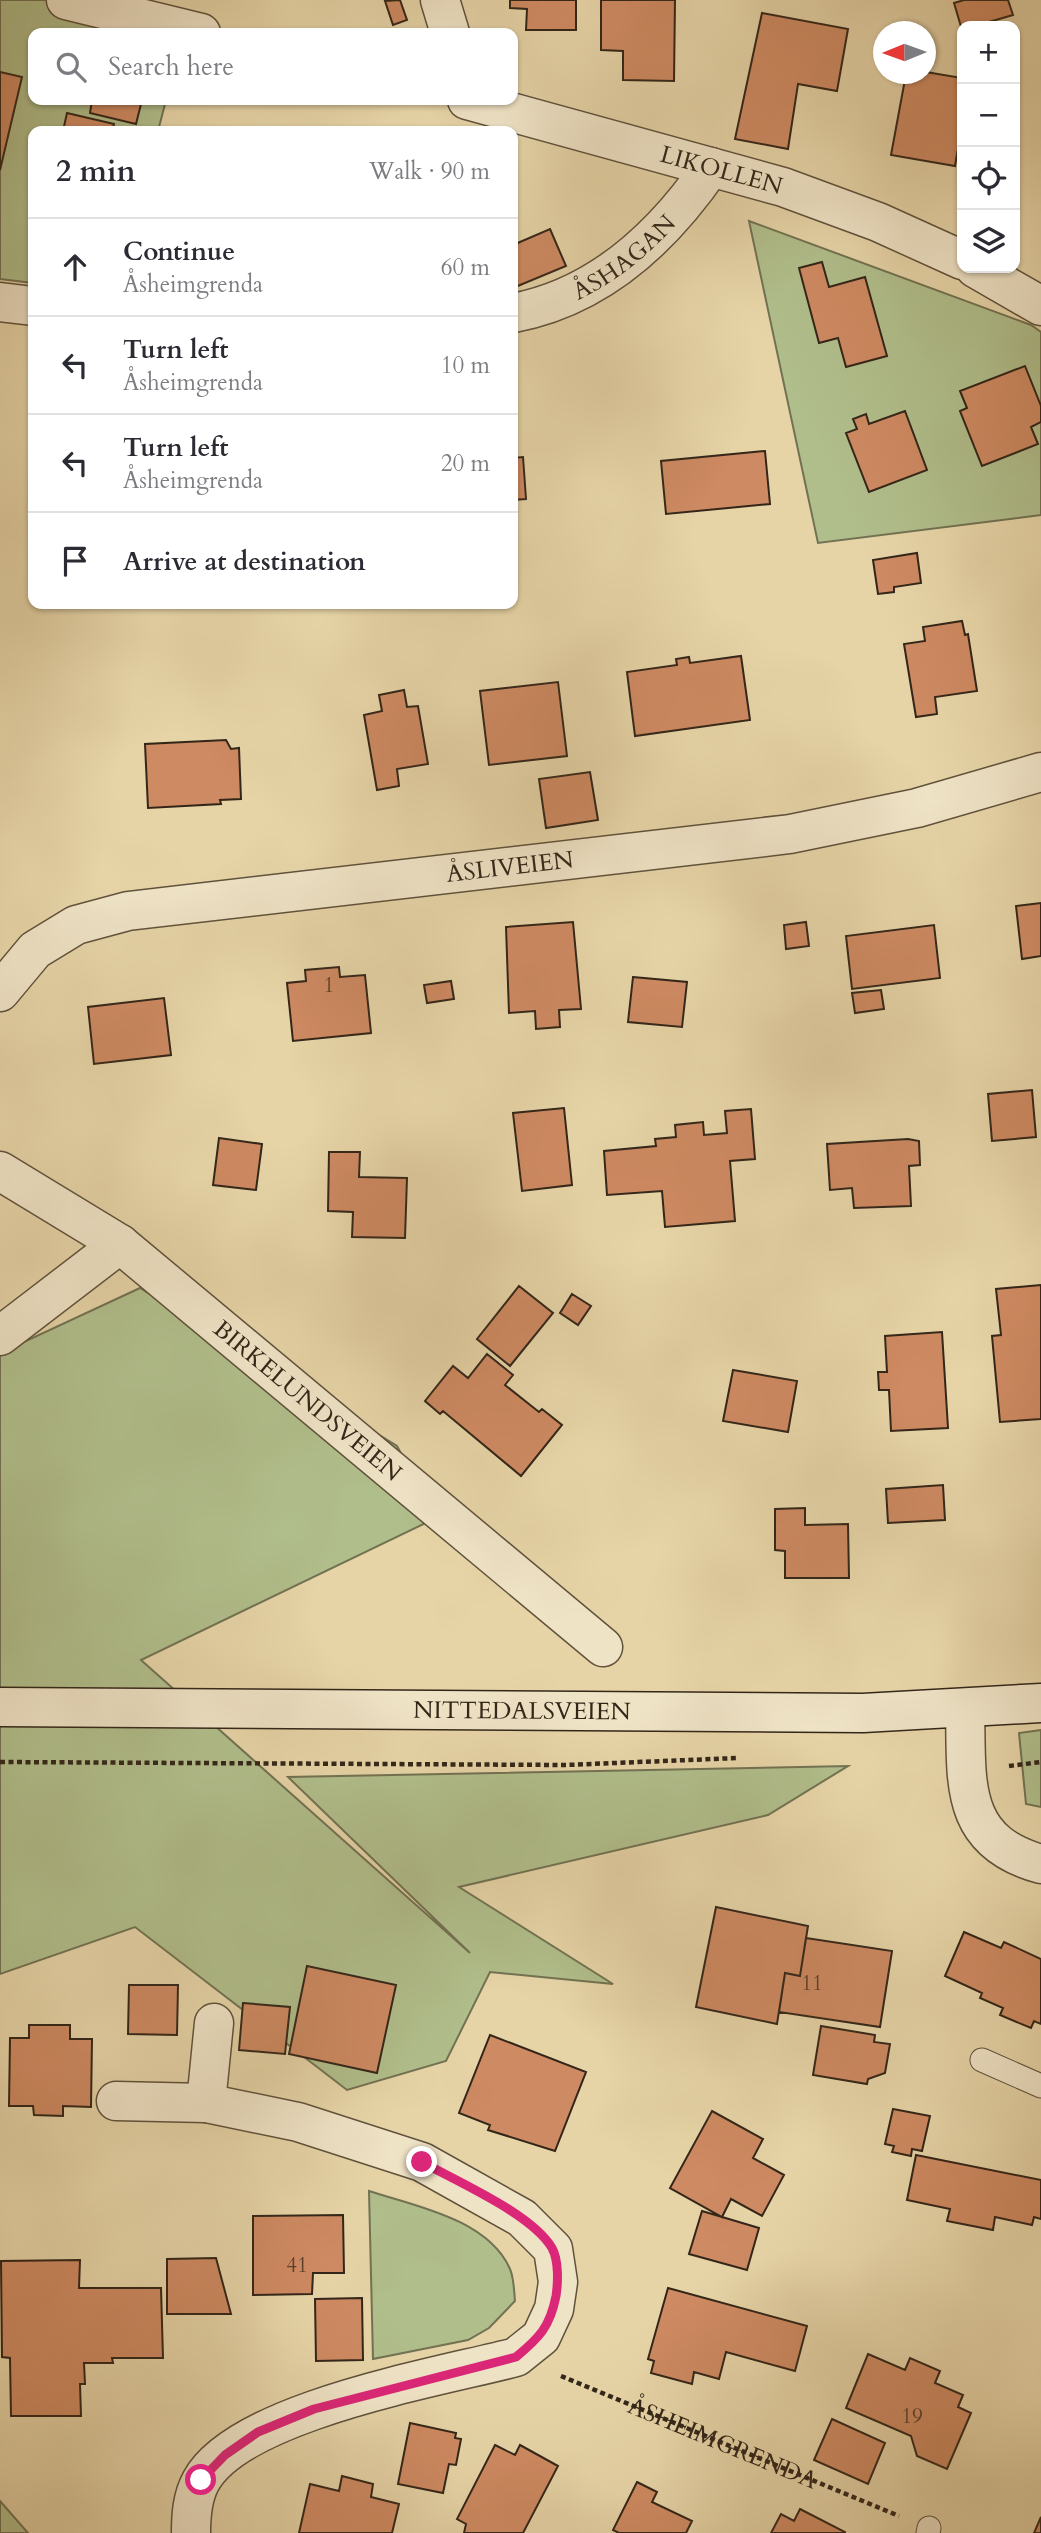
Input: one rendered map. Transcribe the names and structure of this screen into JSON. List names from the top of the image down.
{
  "streets": {
    "street": [
      "LIKOLLEN",
      "ÅSHAGAN",
      "ÅSLIVEIEN",
      "BIRKELUNDSVEIEN",
      "NITTEDALSVEIEN"
    ],
    "path": ["ÅSHEIMGRENDA"]
  },
  "crossings": [
    ["LIKOLLEN", "ÅSHAGAN"]
  ],
  "house_numbers": [
    "1",
    "11",
    "41",
    "19"
  ],
  "north": "left",
  "page": {
    "map_buttons": ["+", "−"],
    "search": "Search here",
    "heading": ["2 min", "Walk · 90 m"],
    "list": [
      ["Continue", "Åsheimgrenda", "60 m"],
      ["Turn left", "Åsheimgrenda", "10 m"],
      ["Turn left", "Åsheimgrenda", "20 m"],
      "Arrive at destination"
    ]
  }
}
